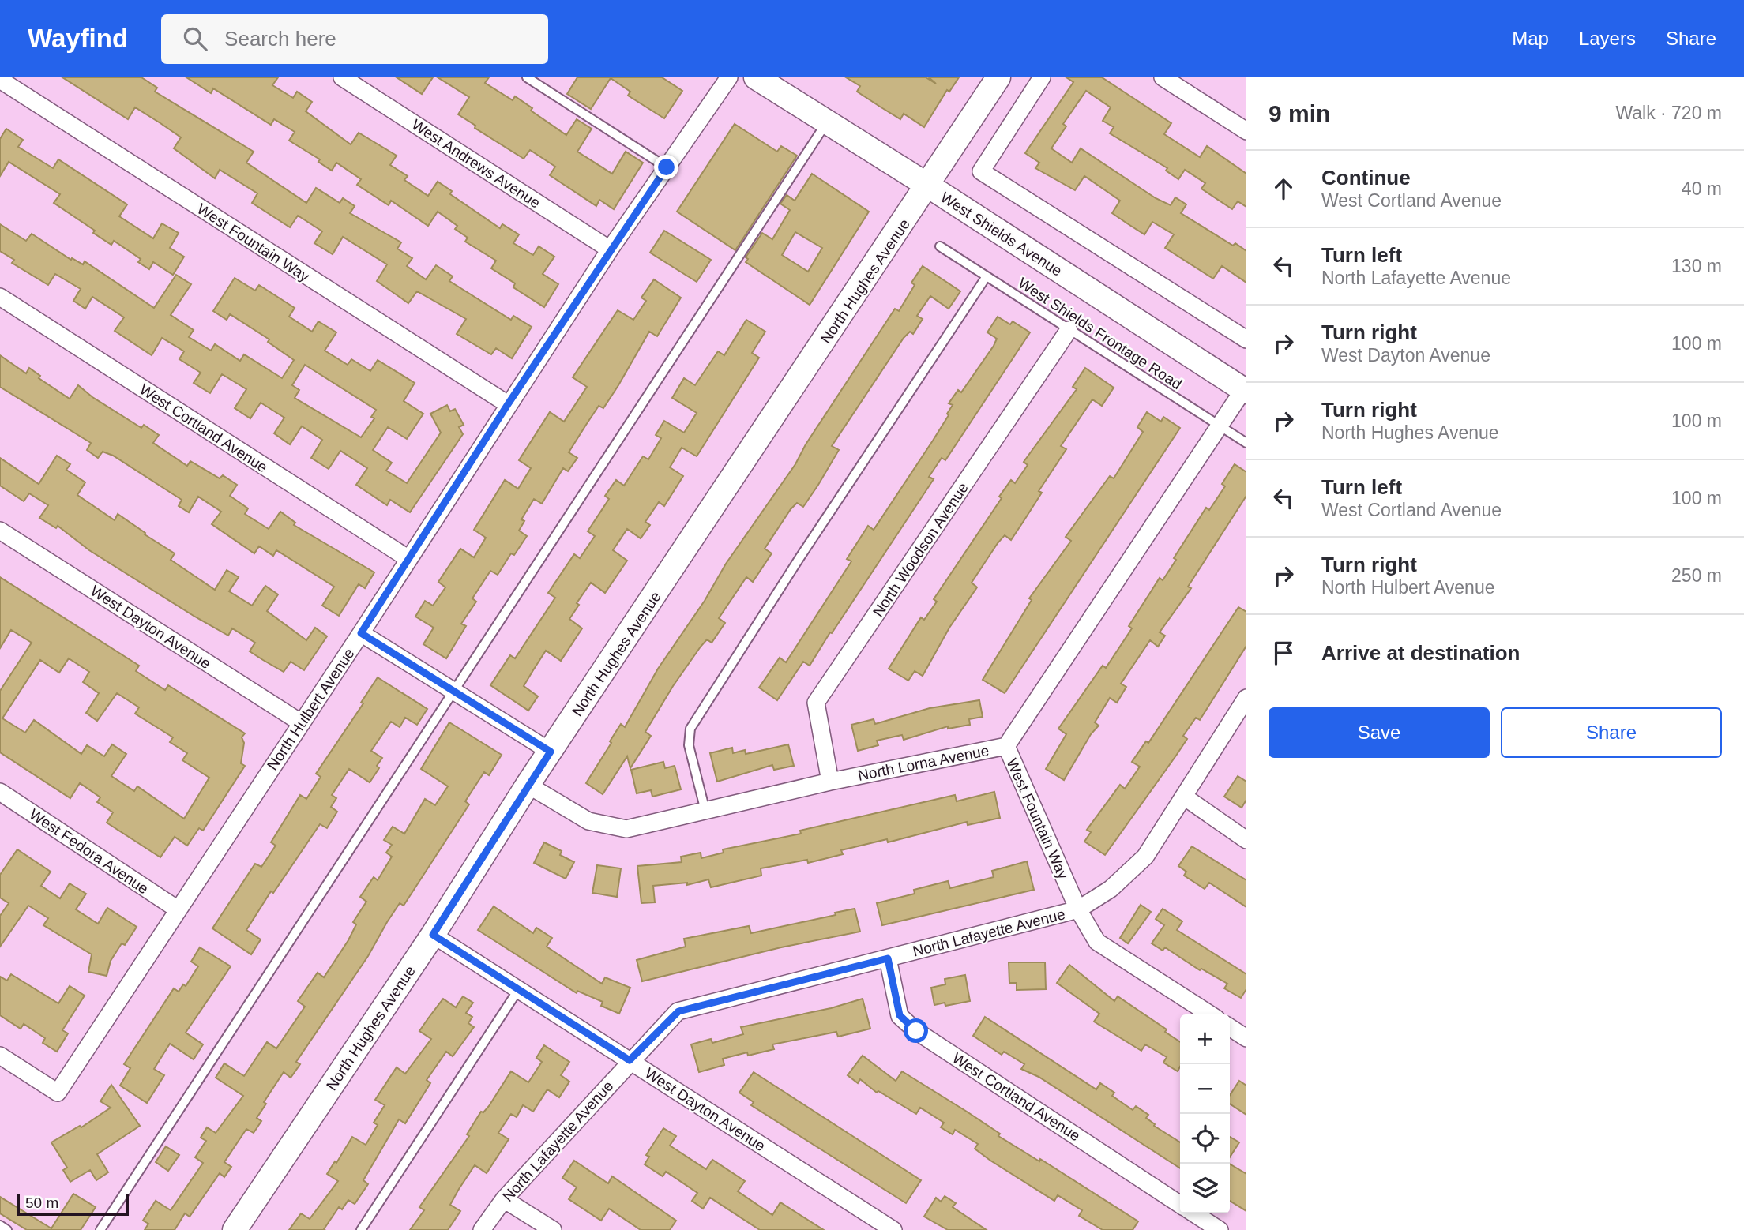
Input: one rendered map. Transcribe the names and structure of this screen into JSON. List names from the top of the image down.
{
  "streets": {
    "street": [
      "West Andrews Avenue",
      "West Shields Avenue",
      "West Fountain Way",
      "North Hughes Avenue",
      "West Cortland Avenue",
      "North Woodson Avenue",
      "West Dayton Avenue",
      "North Hulbert Avenue",
      "North Lorna Avenue",
      "West Fedora Avenue",
      "North Lafayette Avenue"
    ],
    "lane": ["West Shields Frontage Road"]
  },
  "crossings": [
    ["West Andrews Avenue", "North Hulbert Avenue"],
    ["West Shields Avenue", "North Hughes Avenue"],
    ["West Shields Avenue", "North Lorna Avenue"],
    ["West Fountain Way", "North Hulbert Avenue"],
    ["West Fountain Way", "North Lorna Avenue"],
    ["West Fountain Way", "North Lafayette Avenue"],
    ["North Hughes Avenue", "West Dayton Avenue"],
    ["North Hughes Avenue", "North Lorna Avenue"],
    ["West Shields Frontage Road", "North Woodson Avenue"],
    ["West Shields Frontage Road", "North Lorna Avenue"],
    ["West Cortland Avenue", "North Hulbert Avenue"],
    ["West Cortland Avenue", "North Lafayette Avenue"],
    ["North Woodson Avenue", "North Lorna Avenue"],
    ["West Dayton Avenue", "North Hulbert Avenue"],
    ["West Dayton Avenue", "North Lafayette Avenue"],
    ["North Hulbert Avenue", "West Fedora Avenue"]
  ],
  "scale_bar": "50 m",
  "page": {
    "header": "Wayfind",
    "search": "Search here",
    "nav": ["Map", "Layers", "Share"],
    "heading": ["9 min", "Walk · 720 m"],
    "list": [
      ["Continue", "West Cortland Avenue", "40 m"],
      ["Turn left", "North Lafayette Avenue", "130 m"],
      ["Turn right", "West Dayton Avenue", "100 m"],
      ["Turn right", "North Hughes Avenue", "100 m"],
      ["Turn left", "West Cortland Avenue", "100 m"],
      ["Turn right", "North Hulbert Avenue", "250 m"],
      "Arrive at destination"
    ],
    "buttons": ["Save", "Share"],
    "map_buttons": ["+", "−"],
    "scale": "50 m"
  }
}
